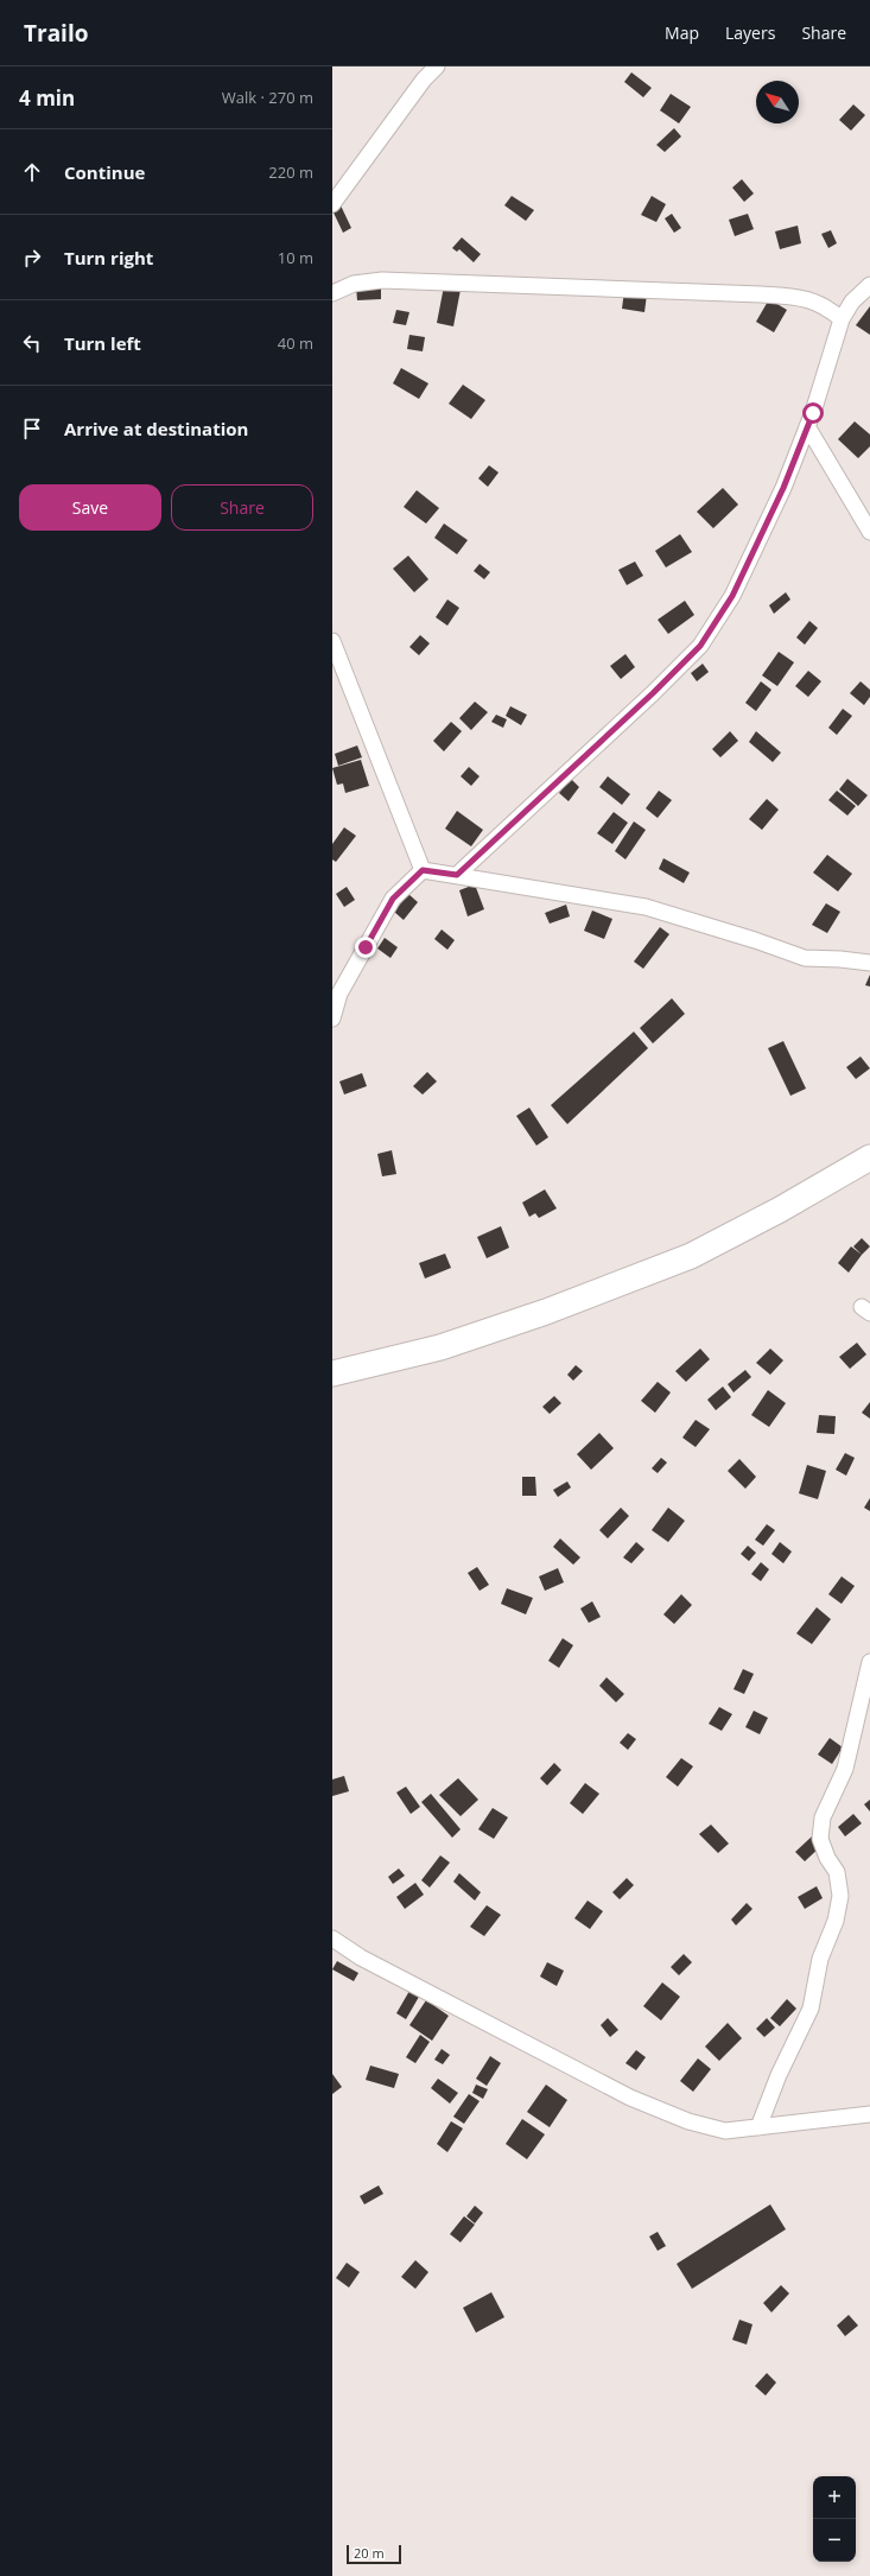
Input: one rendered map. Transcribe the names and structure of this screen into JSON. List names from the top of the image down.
{
  "scale_bar": "20 m",
  "north": "top left",
  "page": {
    "header": "Trailo",
    "nav": ["Map", "Layers", "Share"],
    "heading": ["4 min", "Walk · 270 m"],
    "list": [
      ["Continue", "220 m"],
      ["Turn right", "10 m"],
      ["Turn left", "40 m"],
      "Arrive at destination"
    ],
    "buttons": ["Save", "Share"],
    "map_buttons": ["+", "−"],
    "scale": "20 m"
  }
}
